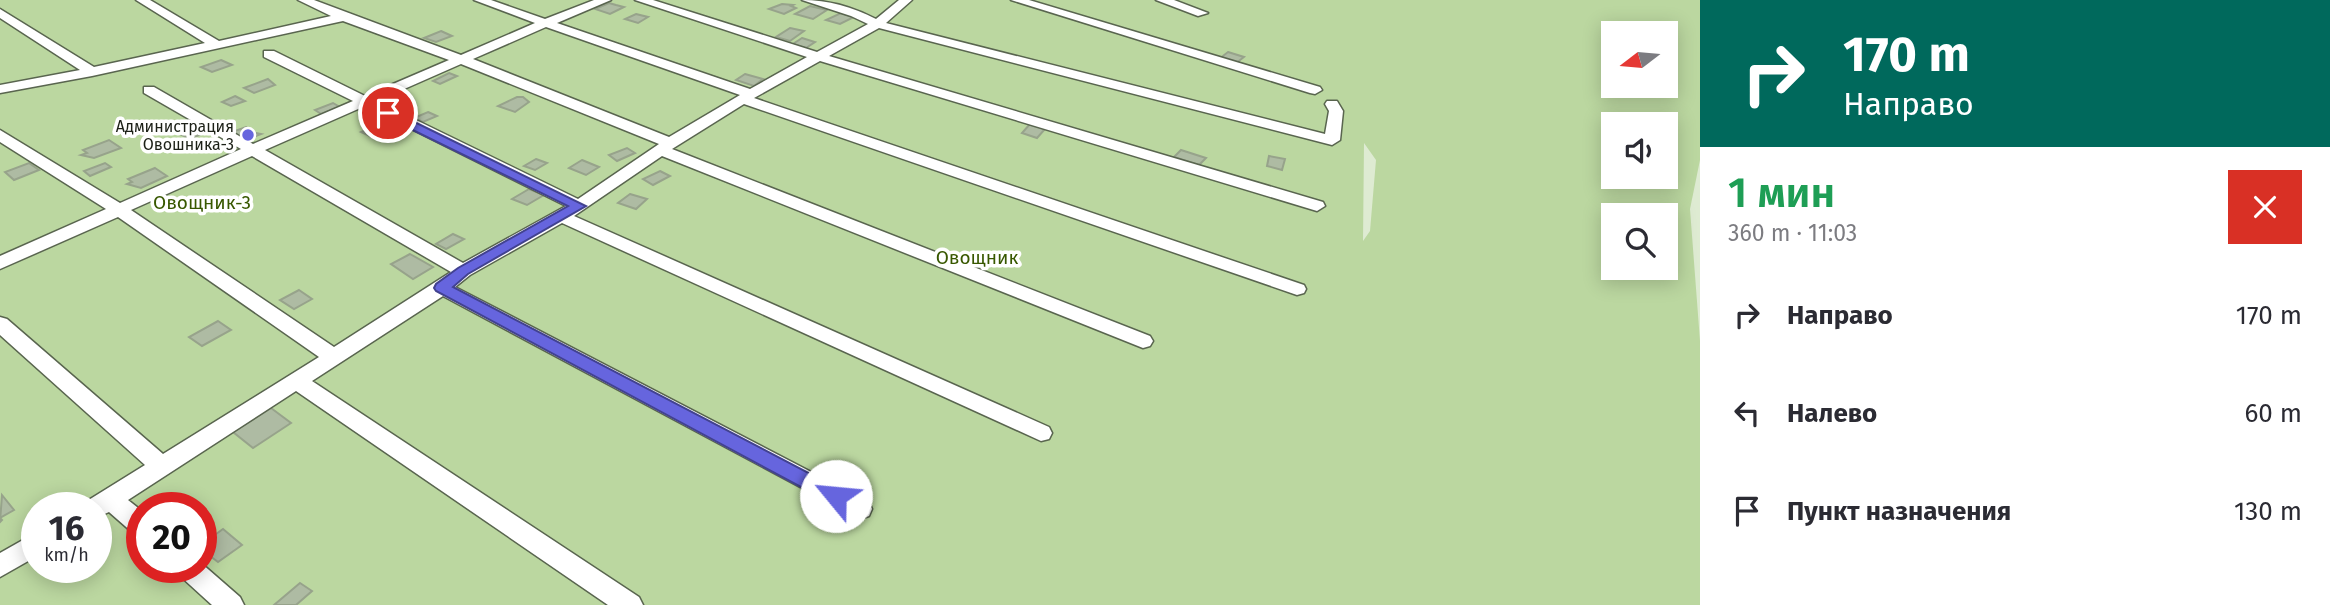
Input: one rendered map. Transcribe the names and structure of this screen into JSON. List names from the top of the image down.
{
  "parks": ["Овощник-3", "Овощник"],
  "places": ["Администрация Овошника-3"],
  "north": "left",
  "page": {
    "turn": ["170 m", "Направо"],
    "heading": ["1 мин", "360 m · 11:03"],
    "list": [
      {
        "name": "Направо",
        "value": "170 m"
      },
      {
        "name": "Налево",
        "value": "60 m"
      },
      {
        "name": "Пункт назначения",
        "value": "130 m"
      }
    ],
    "speed": "16 km/h",
    "limit": "20"
  }
}
